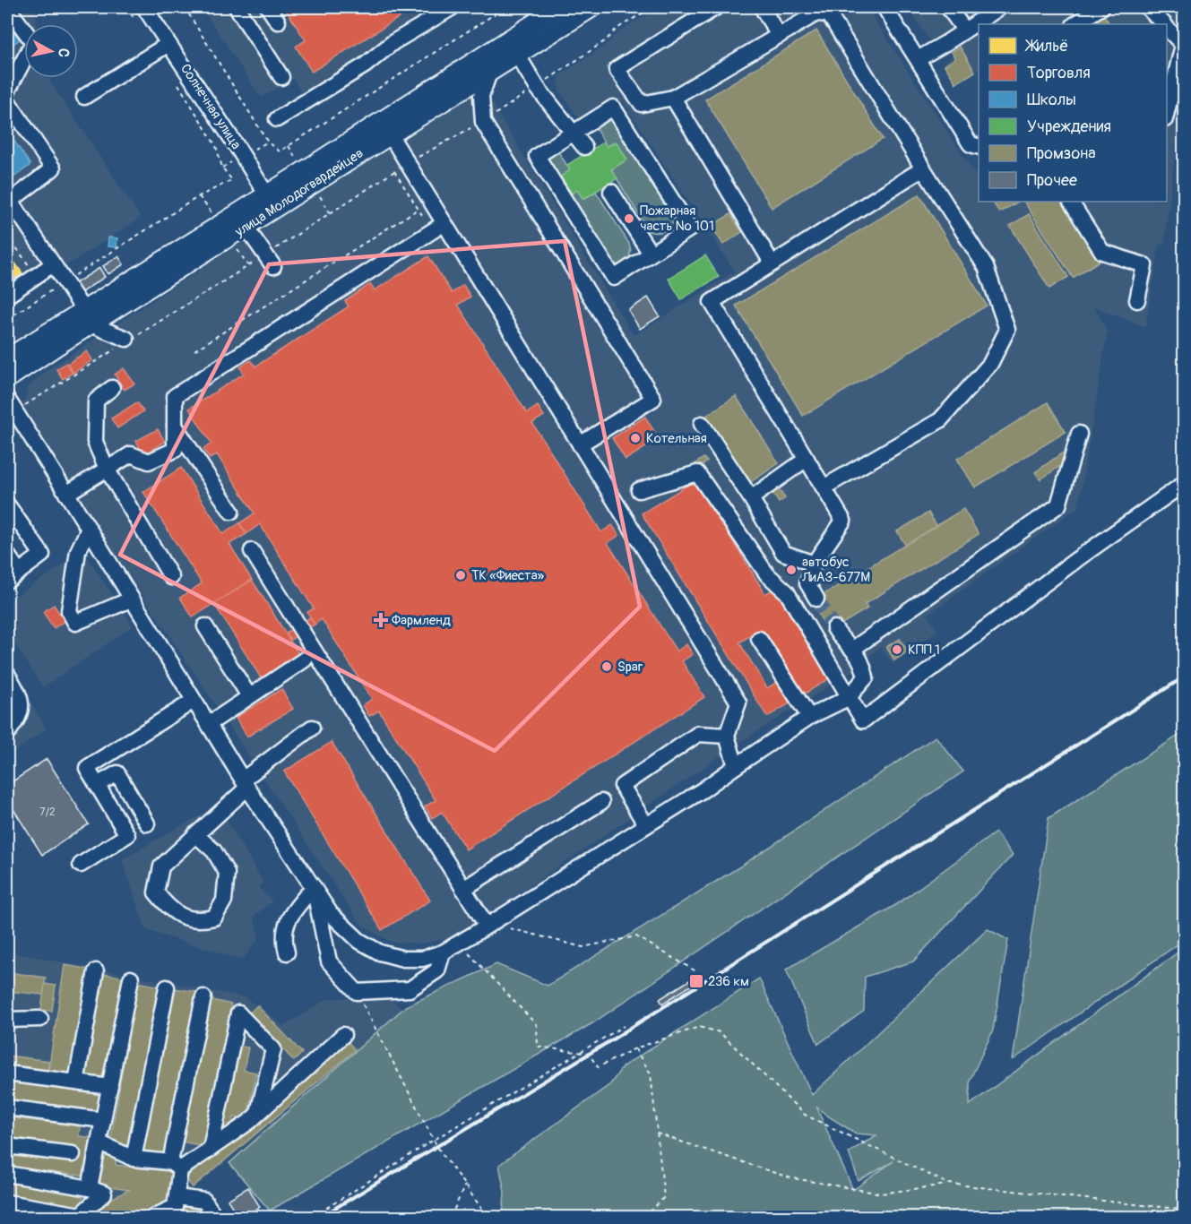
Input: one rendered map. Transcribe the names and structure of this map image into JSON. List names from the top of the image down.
{
  "streets": {
    "main road": ["улица Молодогвардейцев"],
    "street": ["Солнечная улица"]
  },
  "crossings": [
    ["Солнечная улица", "улица Молодогвардейцев"]
  ],
  "places": {
    "other": [
      "Пожарная часть № 101",
      "Котельная",
      "автобус ЛиАЗ-677М",
      "ТК «Фиеста»",
      "КПП 1",
      "Spar"
    ],
    "health": ["Фармленд"],
    "transit": ["236 км"]
  },
  "house_numbers": ["7/2"],
  "legend": [
    "Жильё",
    "Торговля",
    "Школы",
    "Учреждения",
    "Промзона",
    "Прочее"
  ],
  "north": "right"
}
